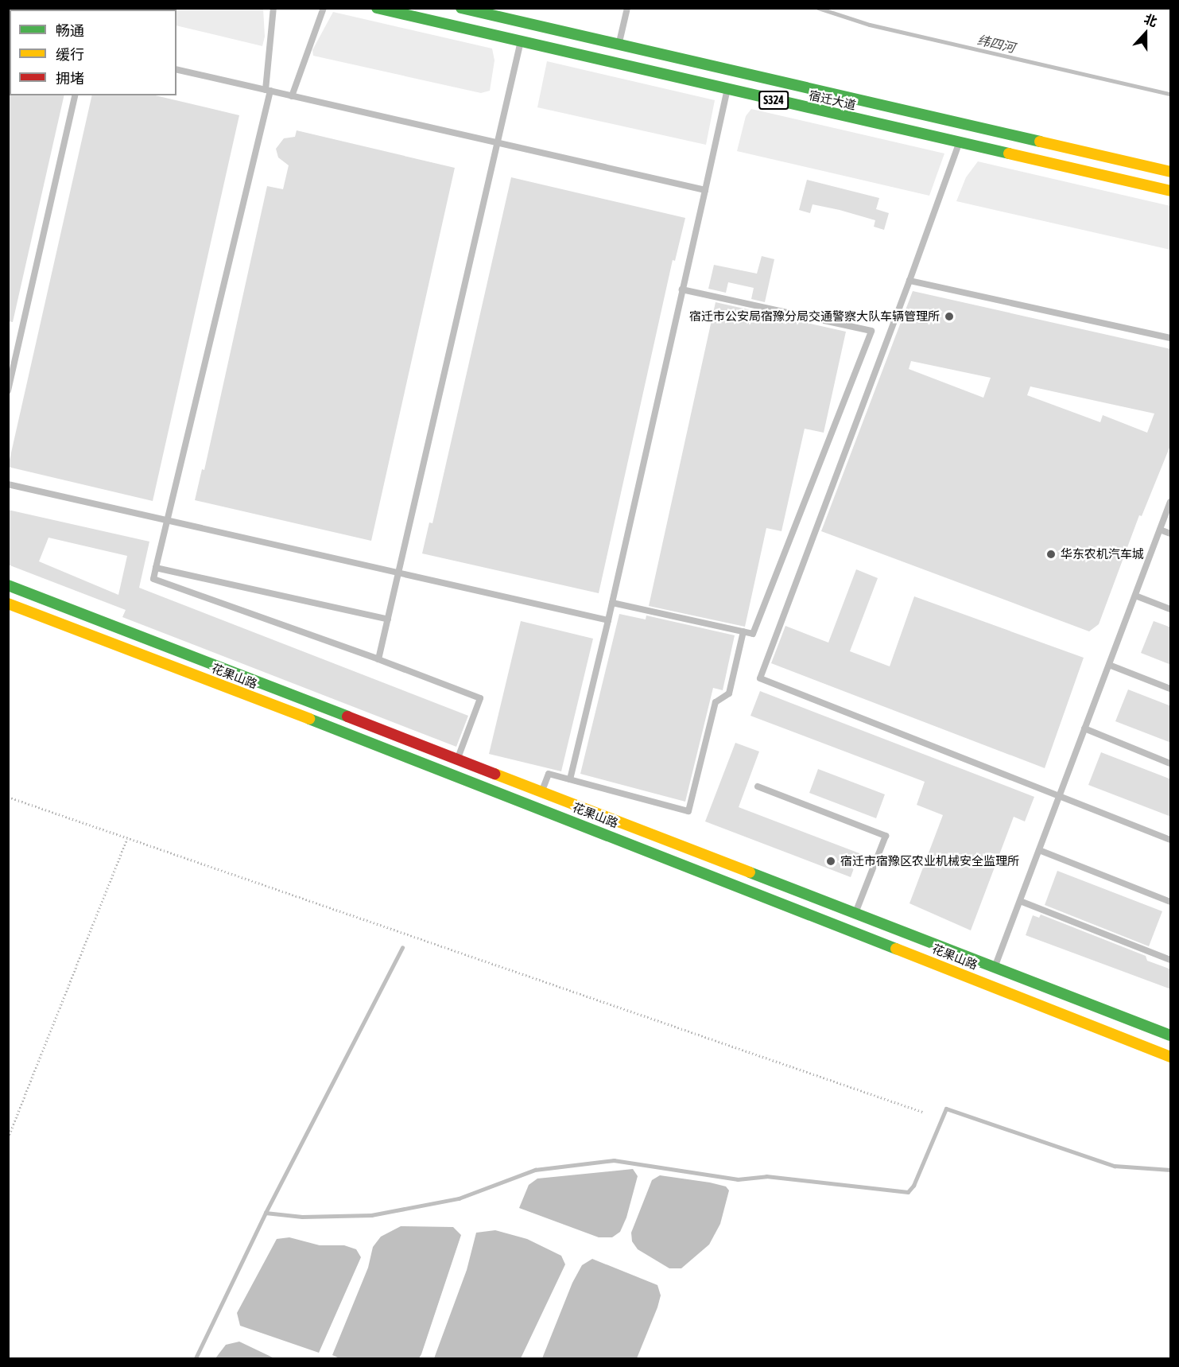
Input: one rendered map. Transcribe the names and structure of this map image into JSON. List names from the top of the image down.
{
  "streets": {
    "street": ["S324", "宿迁大道", "花果山路"]
  },
  "water": ["纬四河"],
  "places": ["宿迁市公安局宿豫分局交通警察大队车辆管理所", "华东农机汽车城", "宿迁市宿豫区农业机械安全监理所"],
  "legend": ["畅通", "缓行", "拥堵"],
  "north": "top"
}
